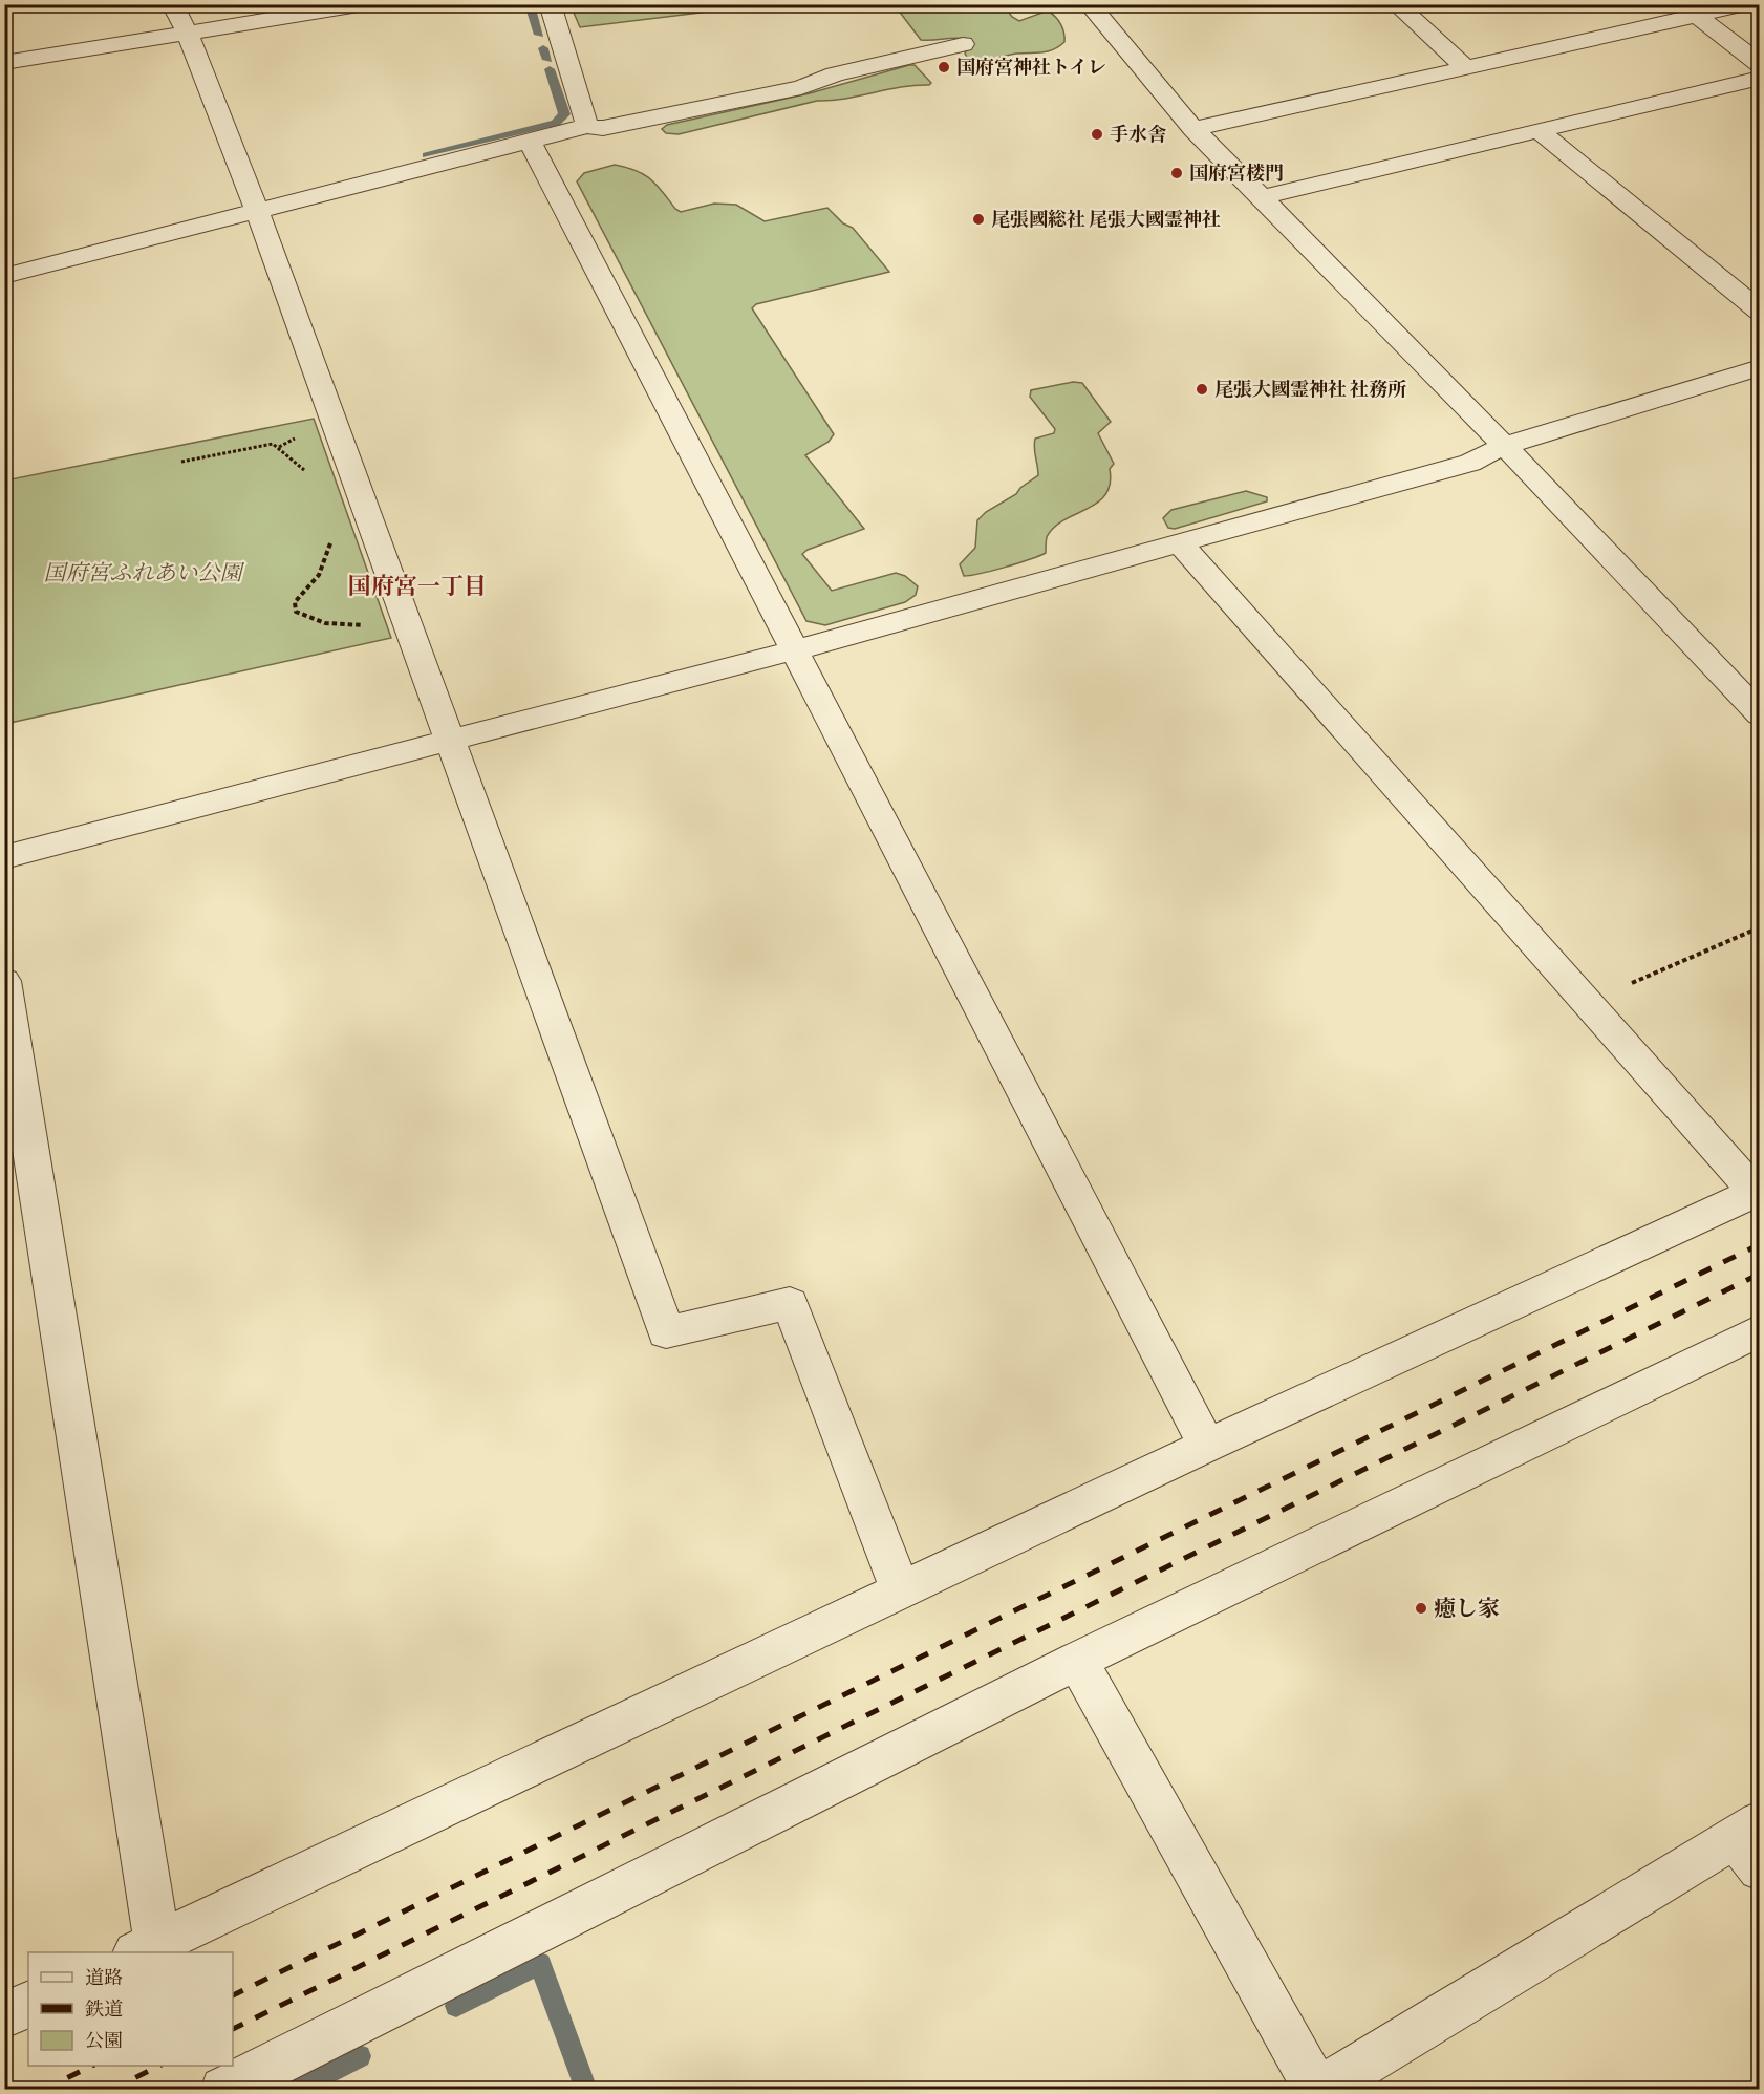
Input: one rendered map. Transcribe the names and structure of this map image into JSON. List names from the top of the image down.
{
  "districts": ["国府宮一丁目"],
  "parks": ["国府宮ふれあい公園"],
  "places": [
    "国府宮神社トイレ",
    "手水舎",
    "国府宮楼門",
    "尾張國総社 尾張大國霊神社",
    "尾張大國霊神社 社務所",
    "癒し家"
  ],
  "legend": ["道路", "鉄道", "公園"]
}
